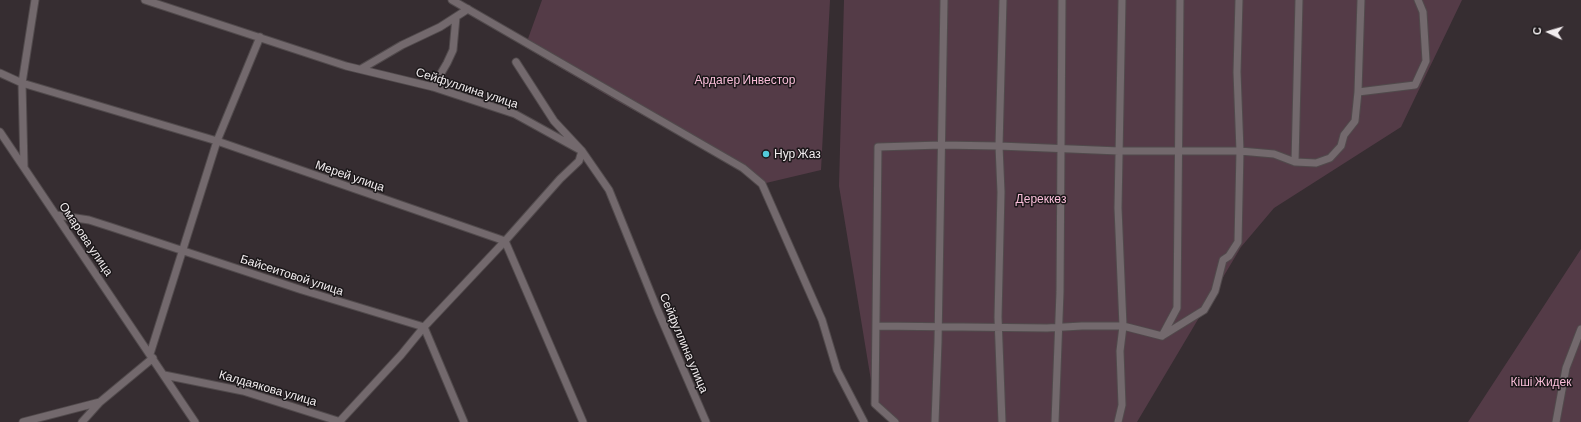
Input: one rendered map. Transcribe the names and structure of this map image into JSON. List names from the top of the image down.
{
  "streets": {
    "street": [
      "Сейфуллина улица",
      "Мерей улица",
      "Омарова улица",
      "Байсеитовой улица",
      "Калдаякова улица"
    ]
  },
  "crossings": [
    ["Омарова улица", "Байсеитовой улица"],
    ["Омарова улица", "Калдаякова улица"]
  ],
  "parks": ["Ардагер Инвестор", "Дереккөз", "Кіші Жидек"],
  "places": ["Нур Жаз"],
  "north": "left"
}
